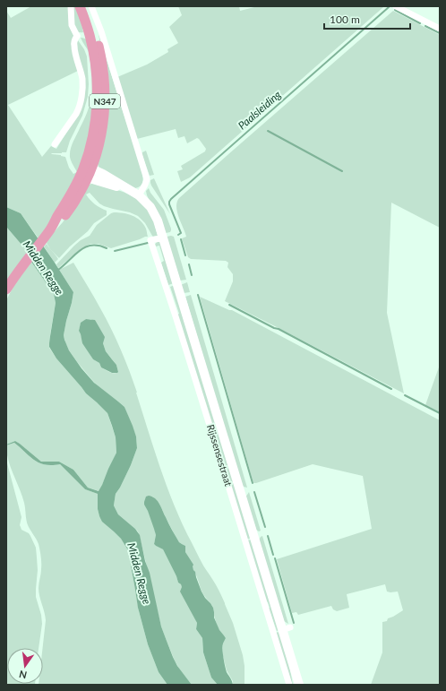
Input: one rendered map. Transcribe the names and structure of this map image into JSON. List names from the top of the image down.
{
  "streets": {
    "main road": ["N347", "Rijssensestraat"]
  },
  "crossings": [
    ["N347", "Rijssensestraat"]
  ],
  "water": ["Paalsleiding", "Midden Regge"],
  "scale_bar": "100 m",
  "north": "bottom"
}
